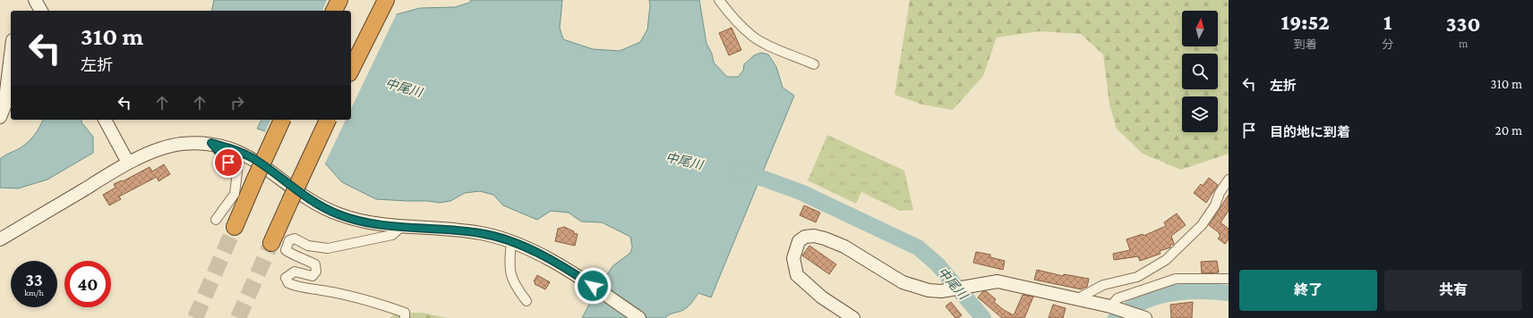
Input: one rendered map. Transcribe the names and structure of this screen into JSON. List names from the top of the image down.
{
  "water": ["中尾川"],
  "north": "top",
  "page": {
    "eta": [
      "19:52",
      "到着",
      "1",
      "分",
      "330",
      "m"
    ],
    "turn": ["310 m", "左折"],
    "list": [
      {
        "name": "左折",
        "value": "310 m"
      },
      {
        "name": "目的地に到着",
        "value": "20 m"
      }
    ],
    "speed": "33 km/h",
    "limit": "40",
    "buttons": ["終了", "共有"]
  }
}
